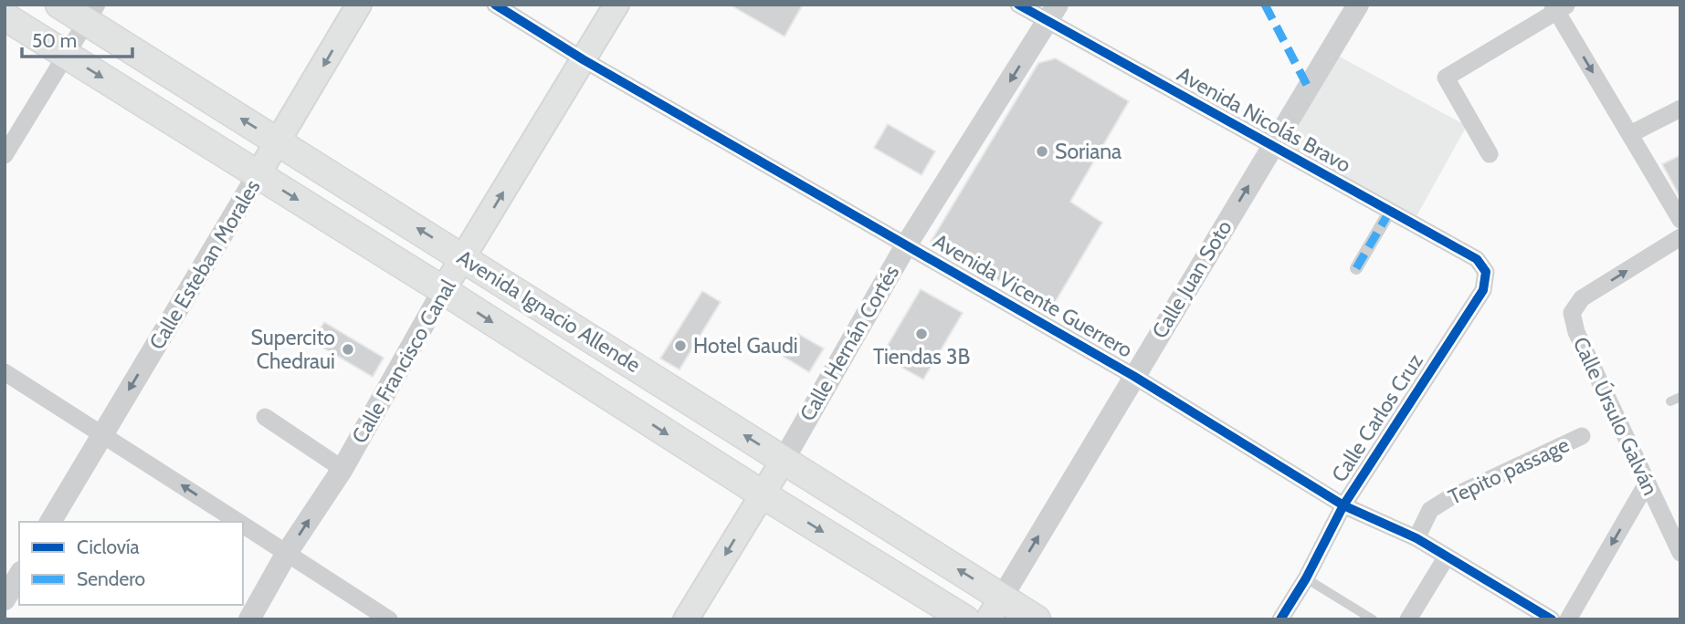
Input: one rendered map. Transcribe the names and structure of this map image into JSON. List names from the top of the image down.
{
  "streets": {
    "main road": [
      "Calle Esteban Morales",
      "Avenida Ignacio Allende",
      "Calle Hernán Cortés",
      "Calle Francisco Canal"
    ],
    "street": [
      "Avenida Nicolás Bravo",
      "Calle Juan Soto",
      "Avenida Vicente Guerrero",
      "Calle Úrsulo Galván",
      "Calle Carlos Cruz",
      "Tepito passage"
    ]
  },
  "crossings": [
    ["Avenida Nicolás Bravo", "Calle Juan Soto"],
    ["Avenida Nicolás Bravo", "Calle Hernán Cortés"],
    ["Avenida Nicolás Bravo", "Calle Carlos Cruz"],
    ["Calle Esteban Morales", "Avenida Ignacio Allende"],
    ["Calle Juan Soto", "Avenida Vicente Guerrero"],
    ["Calle Juan Soto", "Avenida Ignacio Allende"],
    ["Avenida Vicente Guerrero", "Calle Hernán Cortés"],
    ["Avenida Vicente Guerrero", "Calle Francisco Canal"],
    ["Avenida Vicente Guerrero", "Calle Carlos Cruz"],
    ["Avenida Vicente Guerrero", "Tepito passage"],
    ["Avenida Ignacio Allende", "Calle Hernán Cortés"],
    ["Avenida Ignacio Allende", "Calle Francisco Canal"]
  ],
  "one_way": [
    "Calle Esteban Morales",
    "Calle Juan Soto",
    "Calle Hernán Cortés",
    "Calle Francisco Canal"
  ],
  "places": [
    "Soriana",
    "Tiendas 3B",
    "Hotel Gaudi",
    "Supercito Chedraui"
  ],
  "legend": ["Ciclovía", "Sendero"],
  "scale_bar": "50 m"
}
